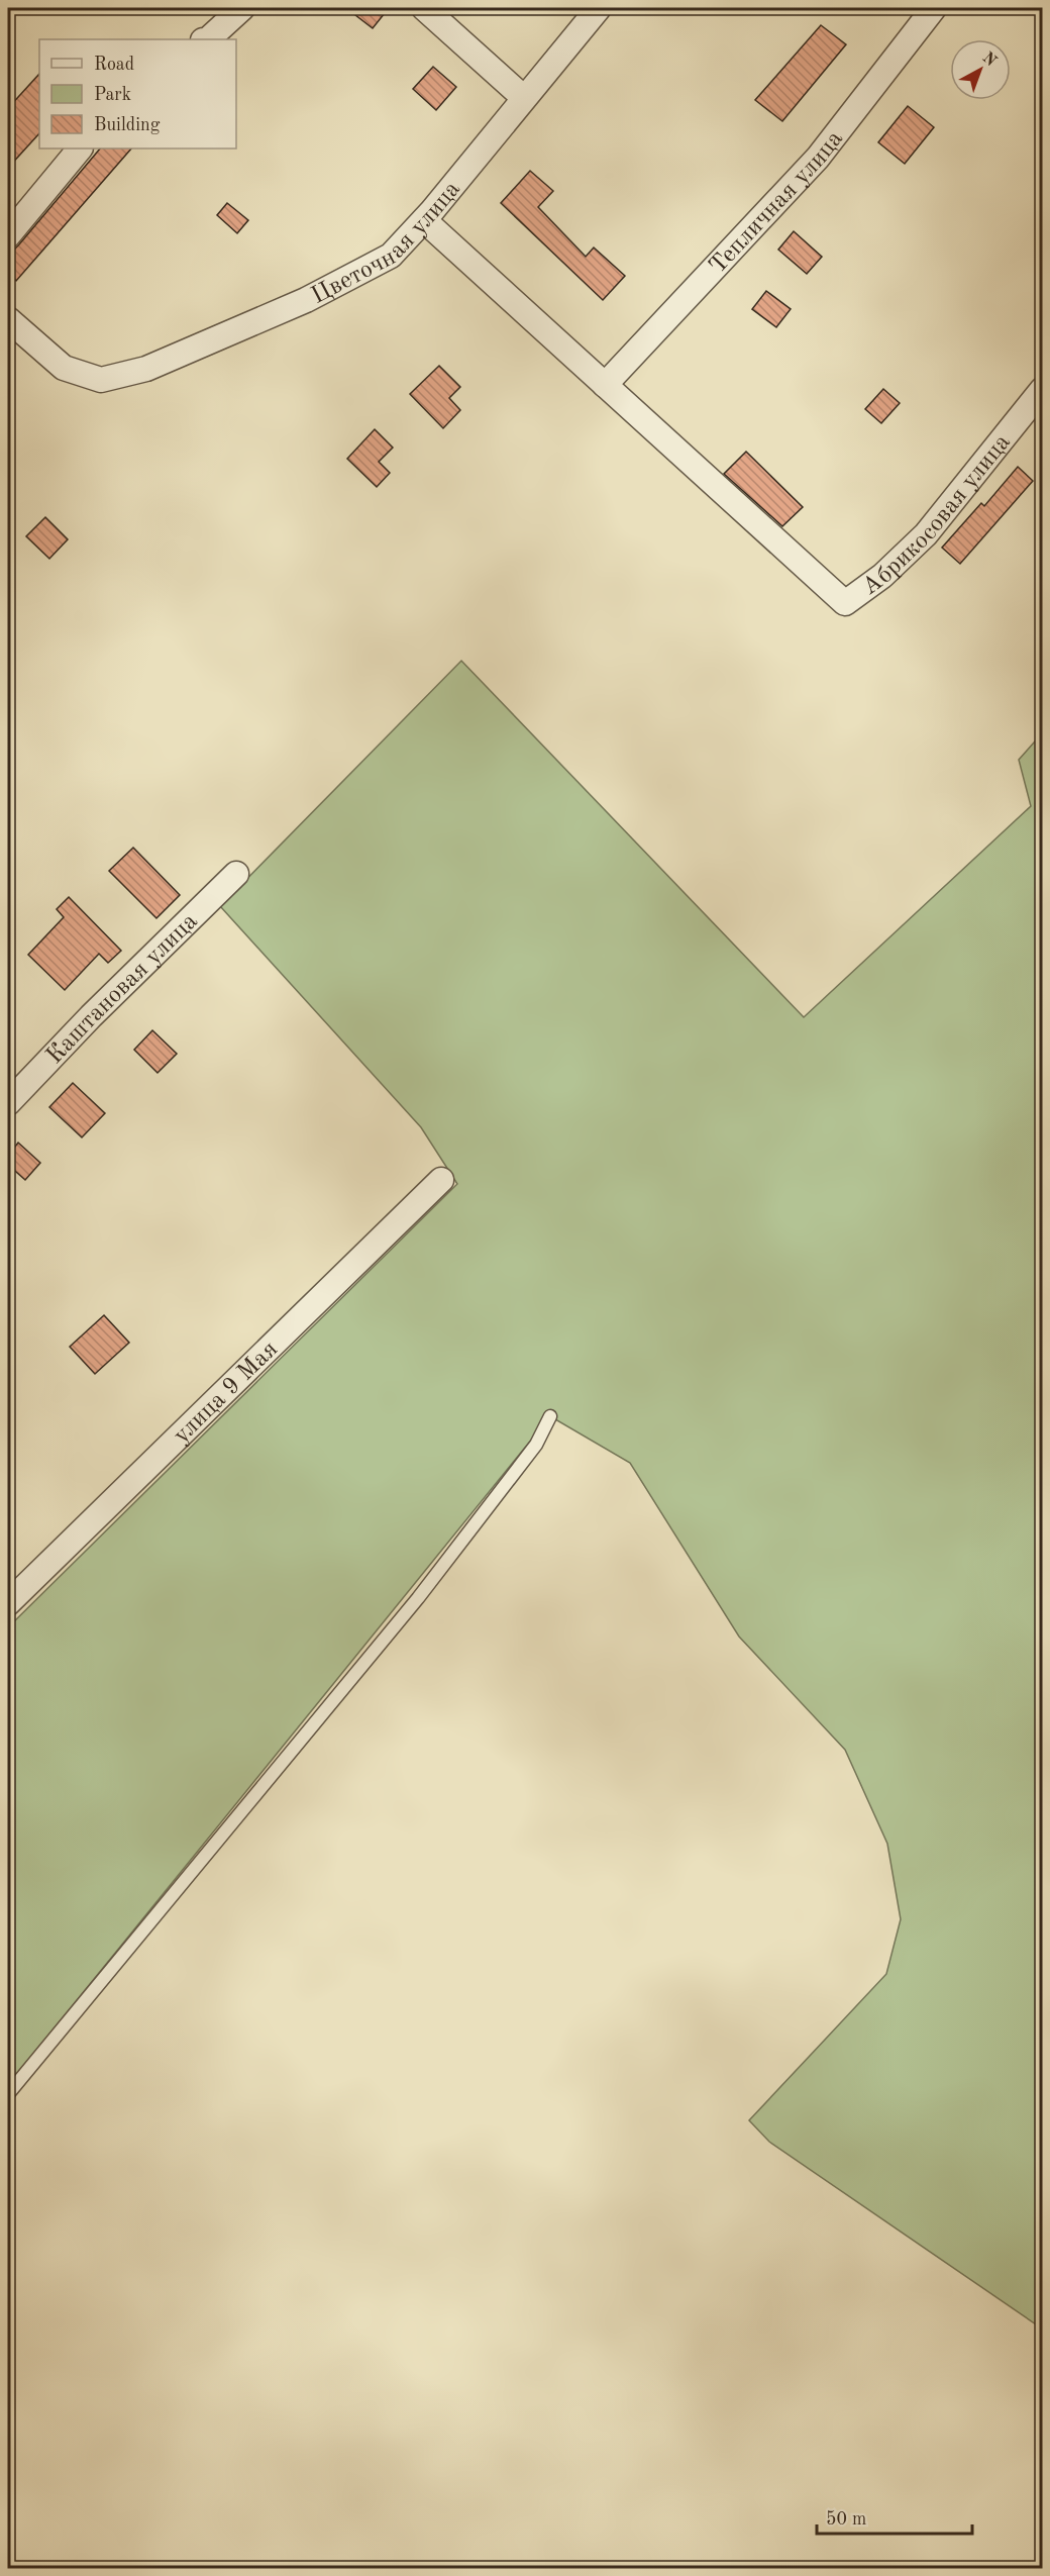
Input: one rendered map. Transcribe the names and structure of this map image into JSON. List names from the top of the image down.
{
  "streets": {
    "street": [
      "Тепличная улица",
      "Цветочная улица",
      "Абрикосовая улица",
      "Каштановая улица",
      "улица 9 Мая"
    ]
  },
  "crossings": [
    ["Тепличная улица", "Абрикосовая улица"]
  ],
  "legend": ["Road", "Park", "Building"],
  "scale_bar": "50 m",
  "north": "top right"
}
